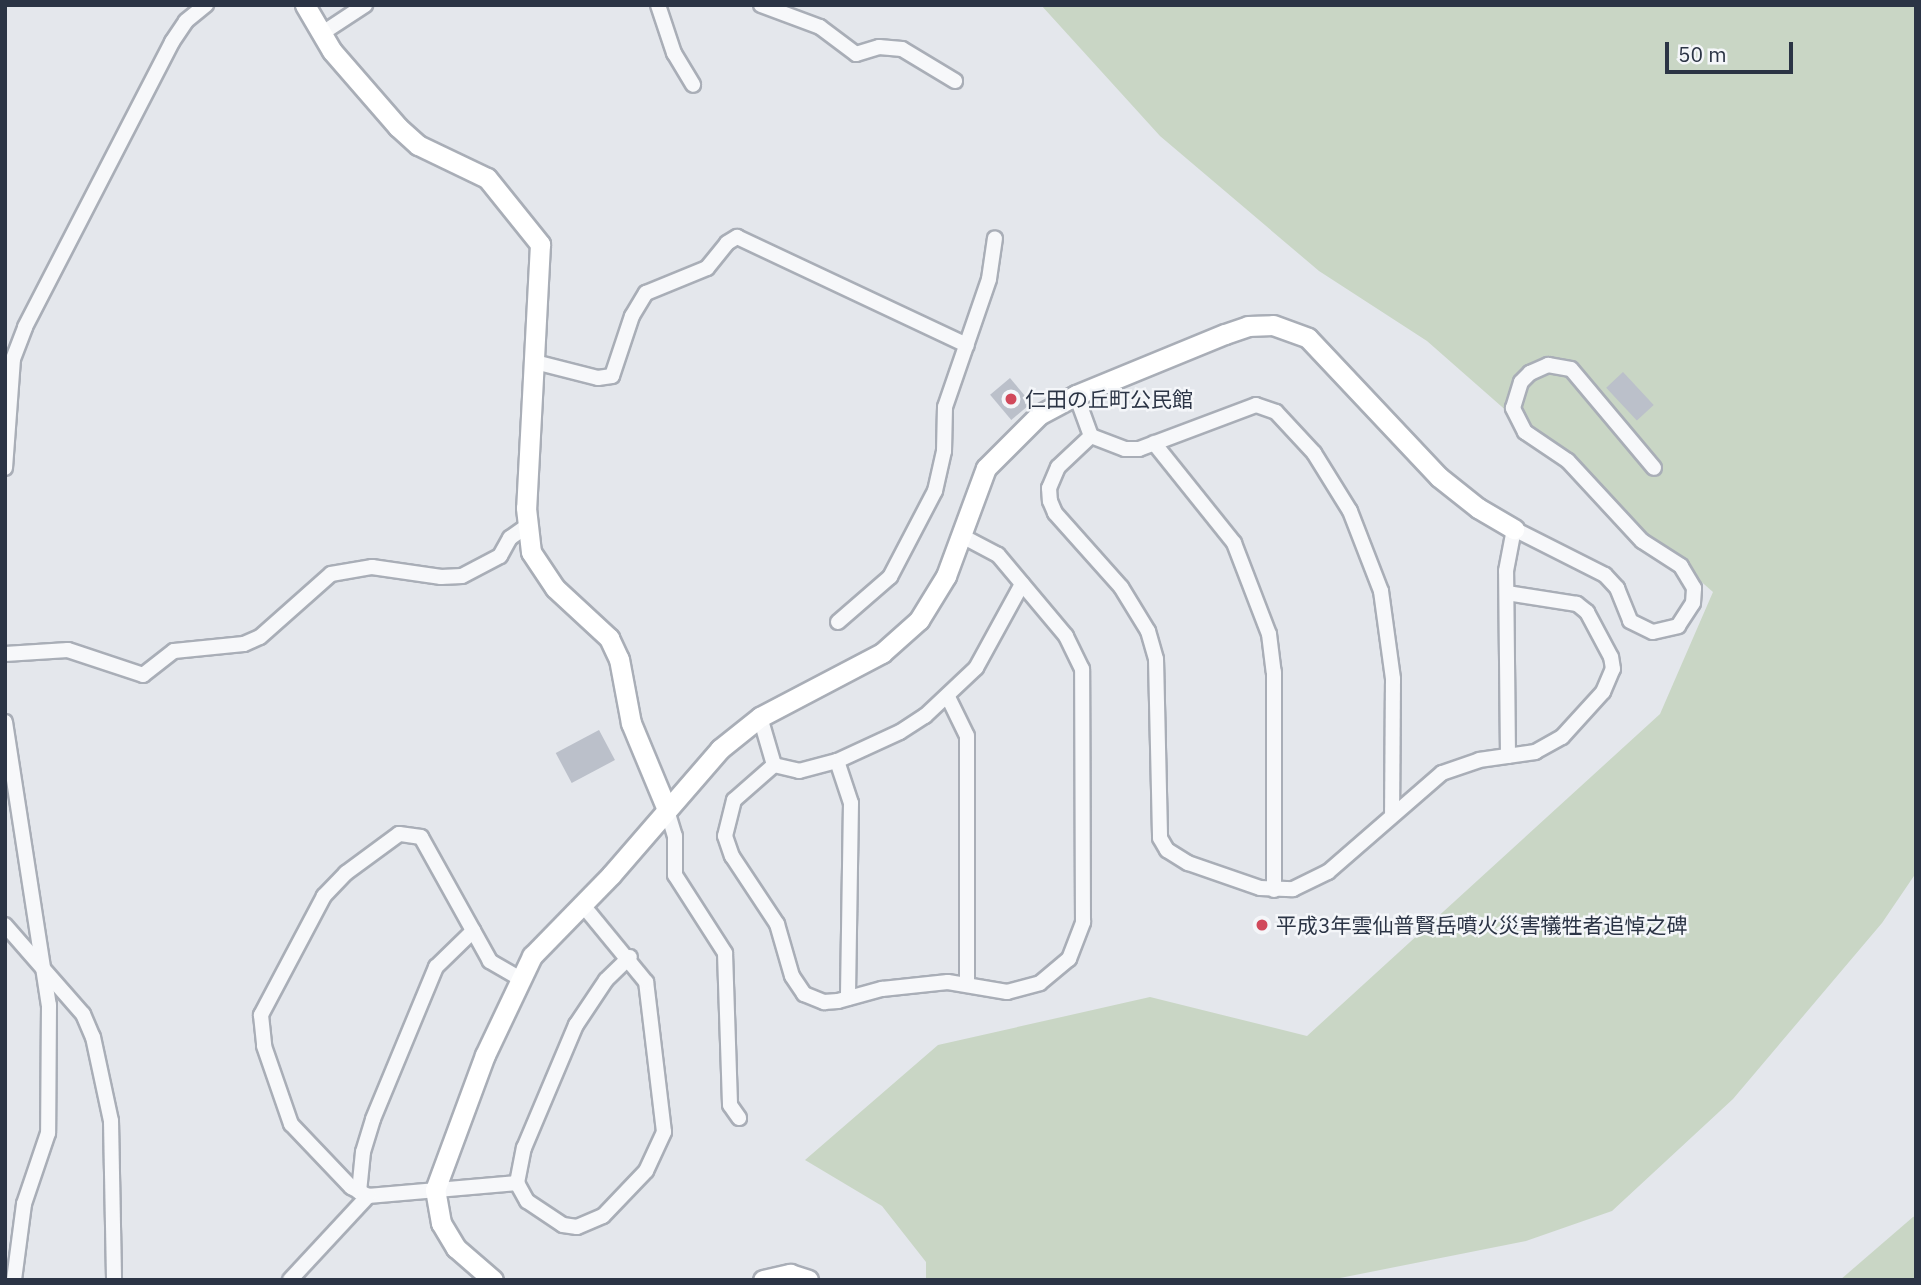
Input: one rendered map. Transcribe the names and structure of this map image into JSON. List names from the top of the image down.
{
  "places": ["仁田の丘町公民館", "平成3年雲仙普賢岳噴火災害犠牲者追悼之碑"],
  "scale_bar": "50 m"
}
